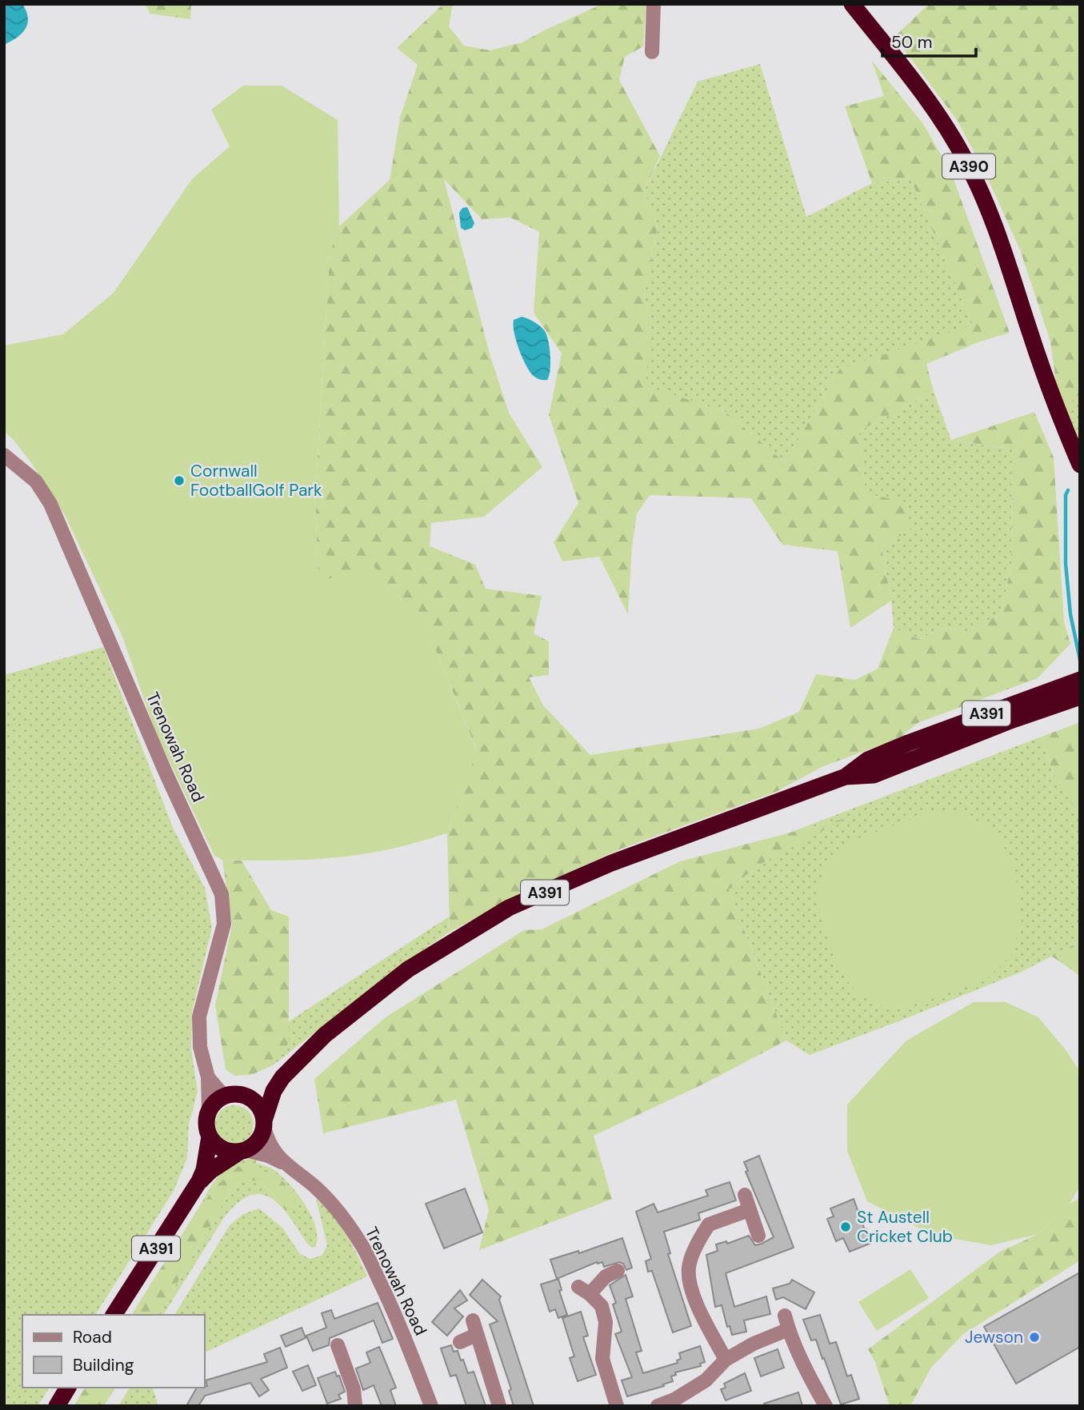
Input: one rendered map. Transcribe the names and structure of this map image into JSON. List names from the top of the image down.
{
  "streets": {
    "highway": ["A390", "A391"],
    "street": ["Trenowah Road"]
  },
  "crossings": [
    ["A391", "Trenowah Road"]
  ],
  "places": ["Cornwall FootballGolf Park", "St Austell Cricket Club", "Jewson"],
  "legend": ["Road", "Building"],
  "scale_bar": "50 m"
}
